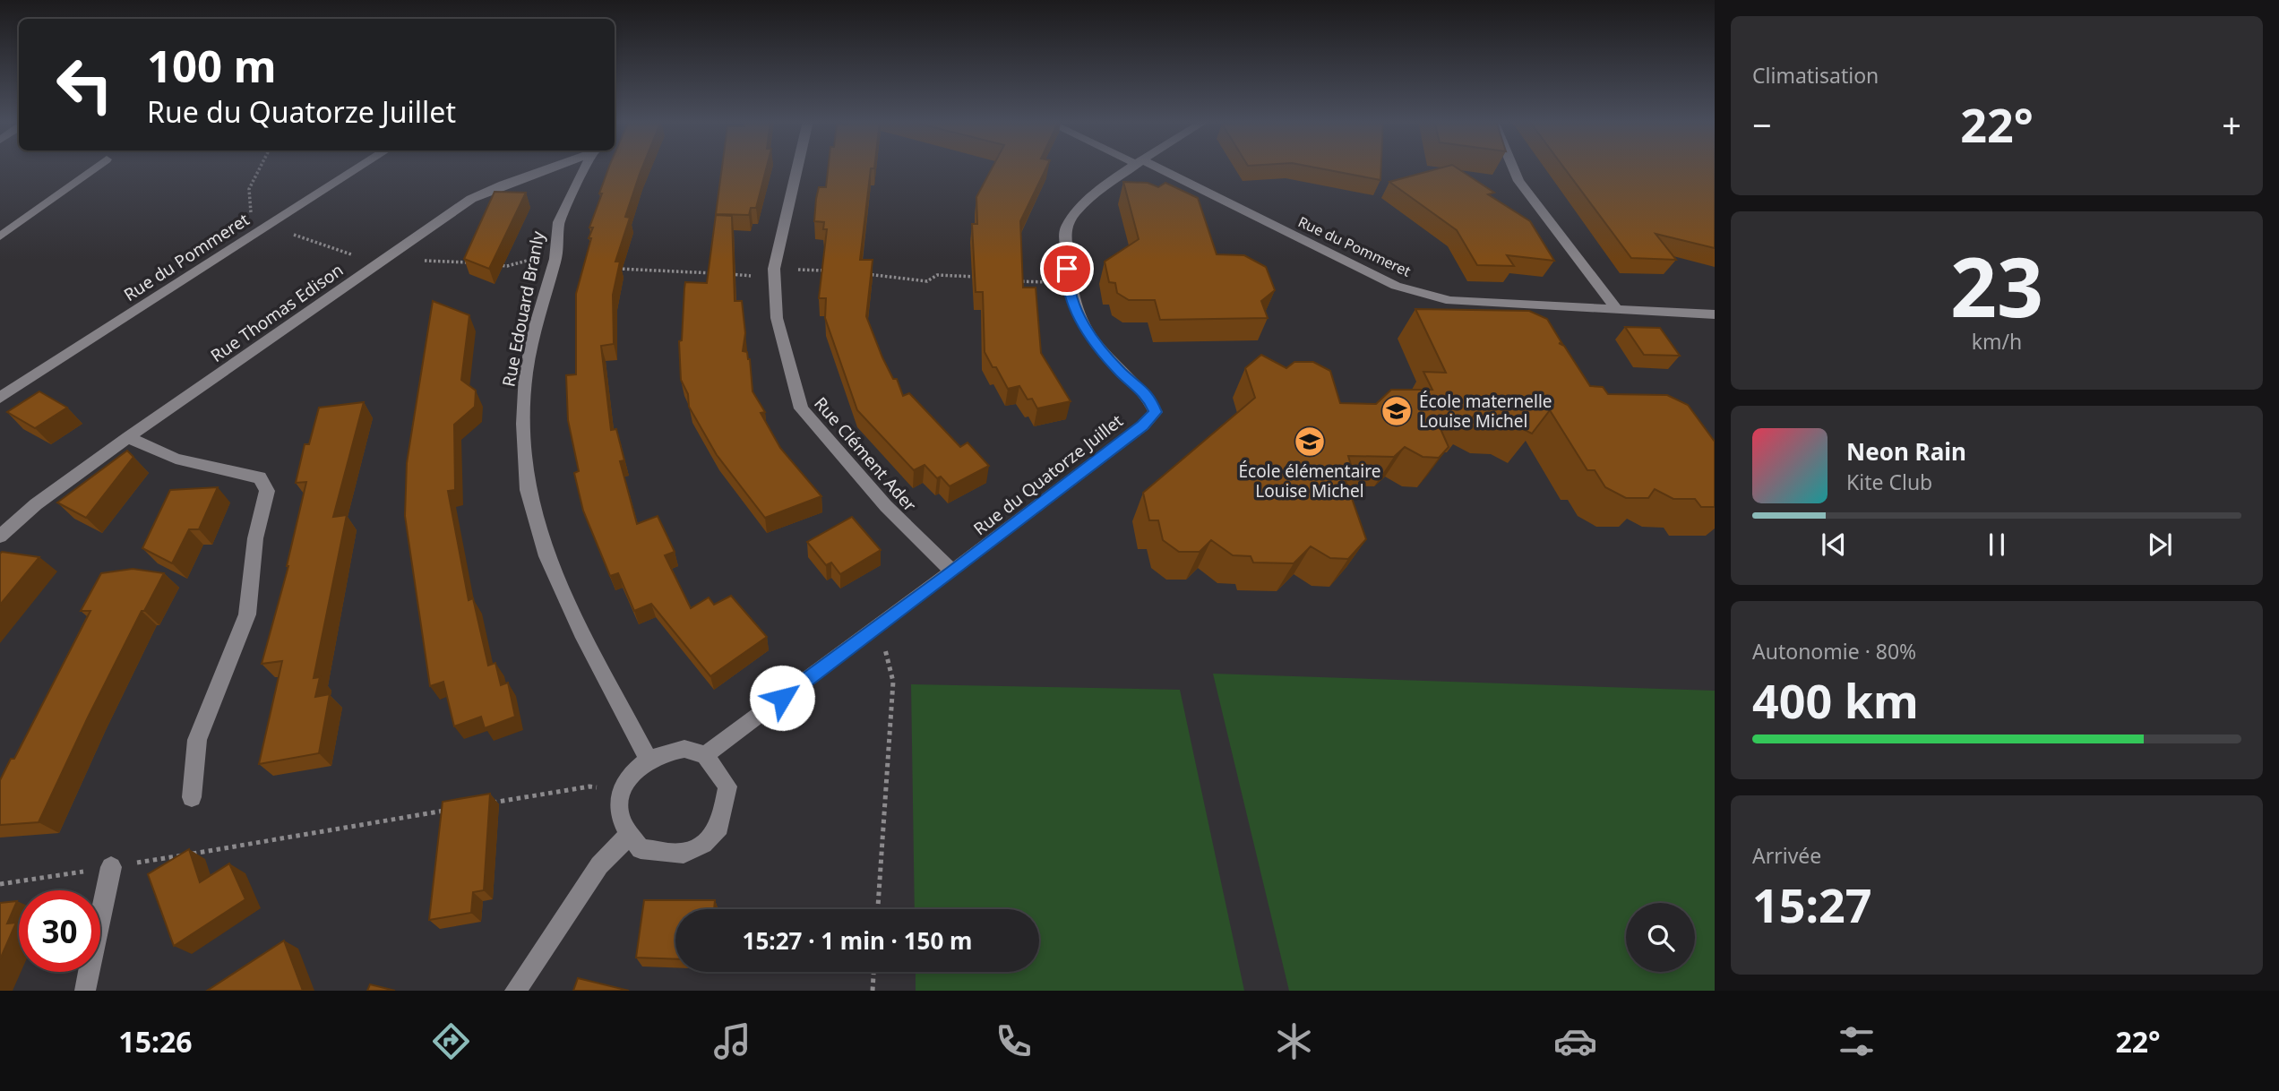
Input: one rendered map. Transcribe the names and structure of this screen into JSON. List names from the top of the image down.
{
  "streets": {
    "street": [
      "Rue du Pommeret",
      "Rue Edouard Branly",
      "Rue Thomas Edison",
      "Rue Clément Ader",
      "Rue du Quatorze Juillet"
    ]
  },
  "crossings": [
    ["Rue Edouard Branly", "Rue du Quatorze Juillet"],
    ["Rue Clément Ader", "Rue du Quatorze Juillet"]
  ],
  "places": {
    "school or university": ["École maternelle Louise Michel", "École élémentaire Louise Michel"]
  },
  "page": {
    "tile": [
      "Climatisation",
      ["23", "km/h"],
      ["Autonomie · 80%", "400 km"],
      ["Arrivée", "15:27"]
    ],
    "turn": ["100 m", "Rue du Quatorze Juillet"],
    "heat": ["−", "22°", "+"],
    "song": ["Neon Rain", "Kite Club"],
    "limit": "30",
    "trip": "15:27 · 1 min · 150 m",
    "tabs": ["15:26", "22°"]
  }
}
